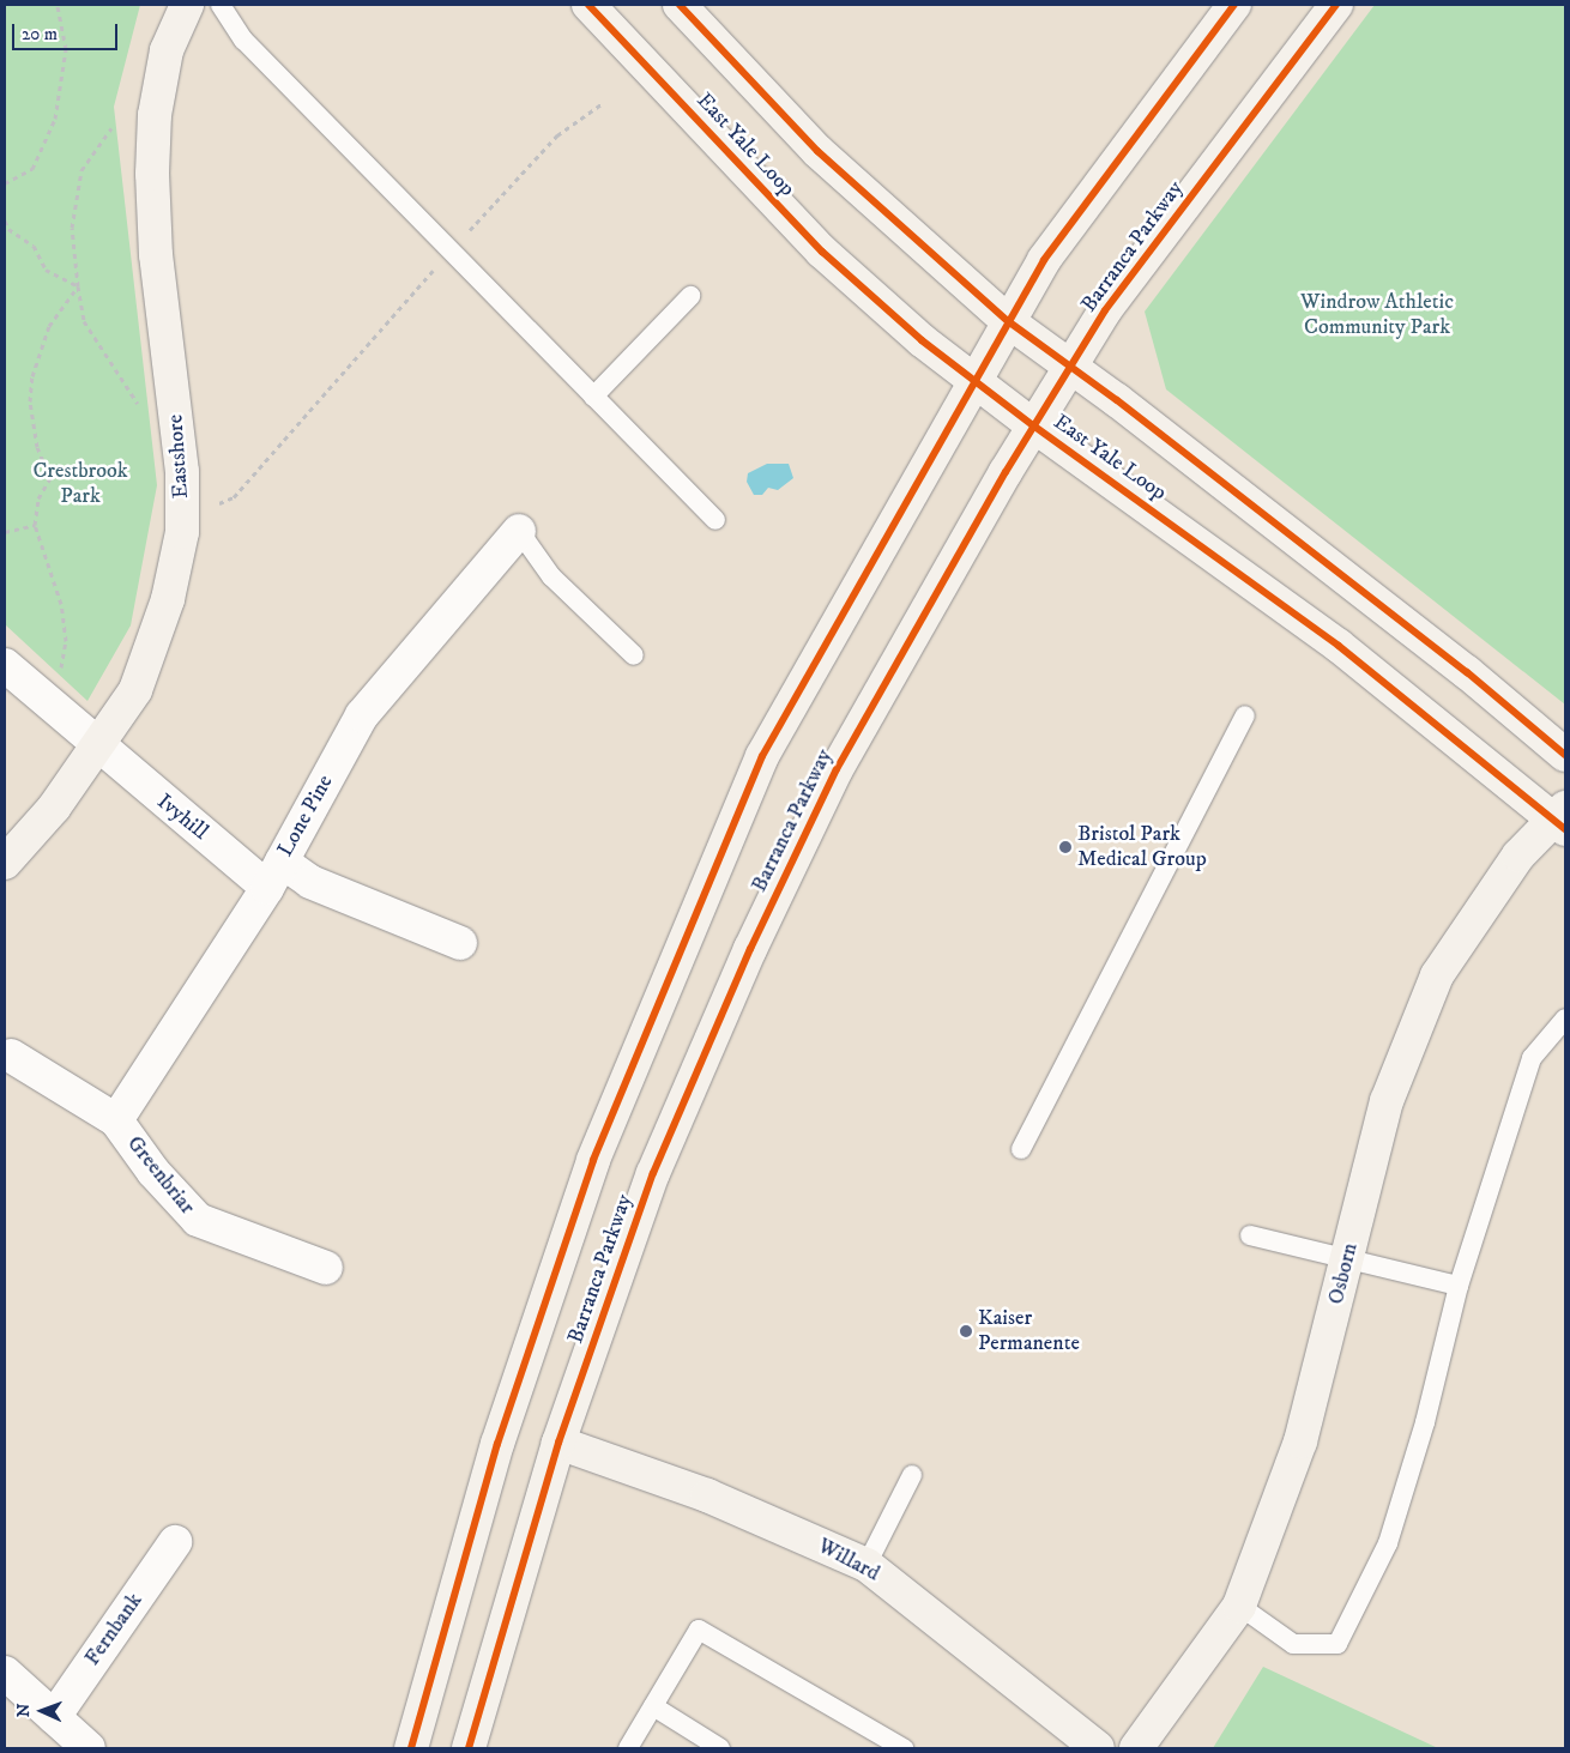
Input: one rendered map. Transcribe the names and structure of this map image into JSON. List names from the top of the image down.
{
  "streets": {
    "main road": [
      "East Yale Loop",
      "Barranca Parkway",
      "Eastshore",
      "Osborn",
      "Willard"
    ],
    "street": [
      "Lone Pine",
      "Ivyhill",
      "Greenbriar",
      "Fernbank"
    ]
  },
  "crossings": [
    ["East Yale Loop", "Barranca Parkway"],
    ["East Yale Loop", "Osborn"],
    ["Barranca Parkway", "Willard"],
    ["Eastshore", "Ivyhill"],
    ["Lone Pine", "Ivyhill"],
    ["Lone Pine", "Greenbriar"]
  ],
  "parks": ["Windrow Athletic Community Park", "Crestbrook Park"],
  "places": ["Bristol Park Medical Group", "Kaiser Permanente"],
  "scale_bar": "20 m",
  "north": "left"
}
